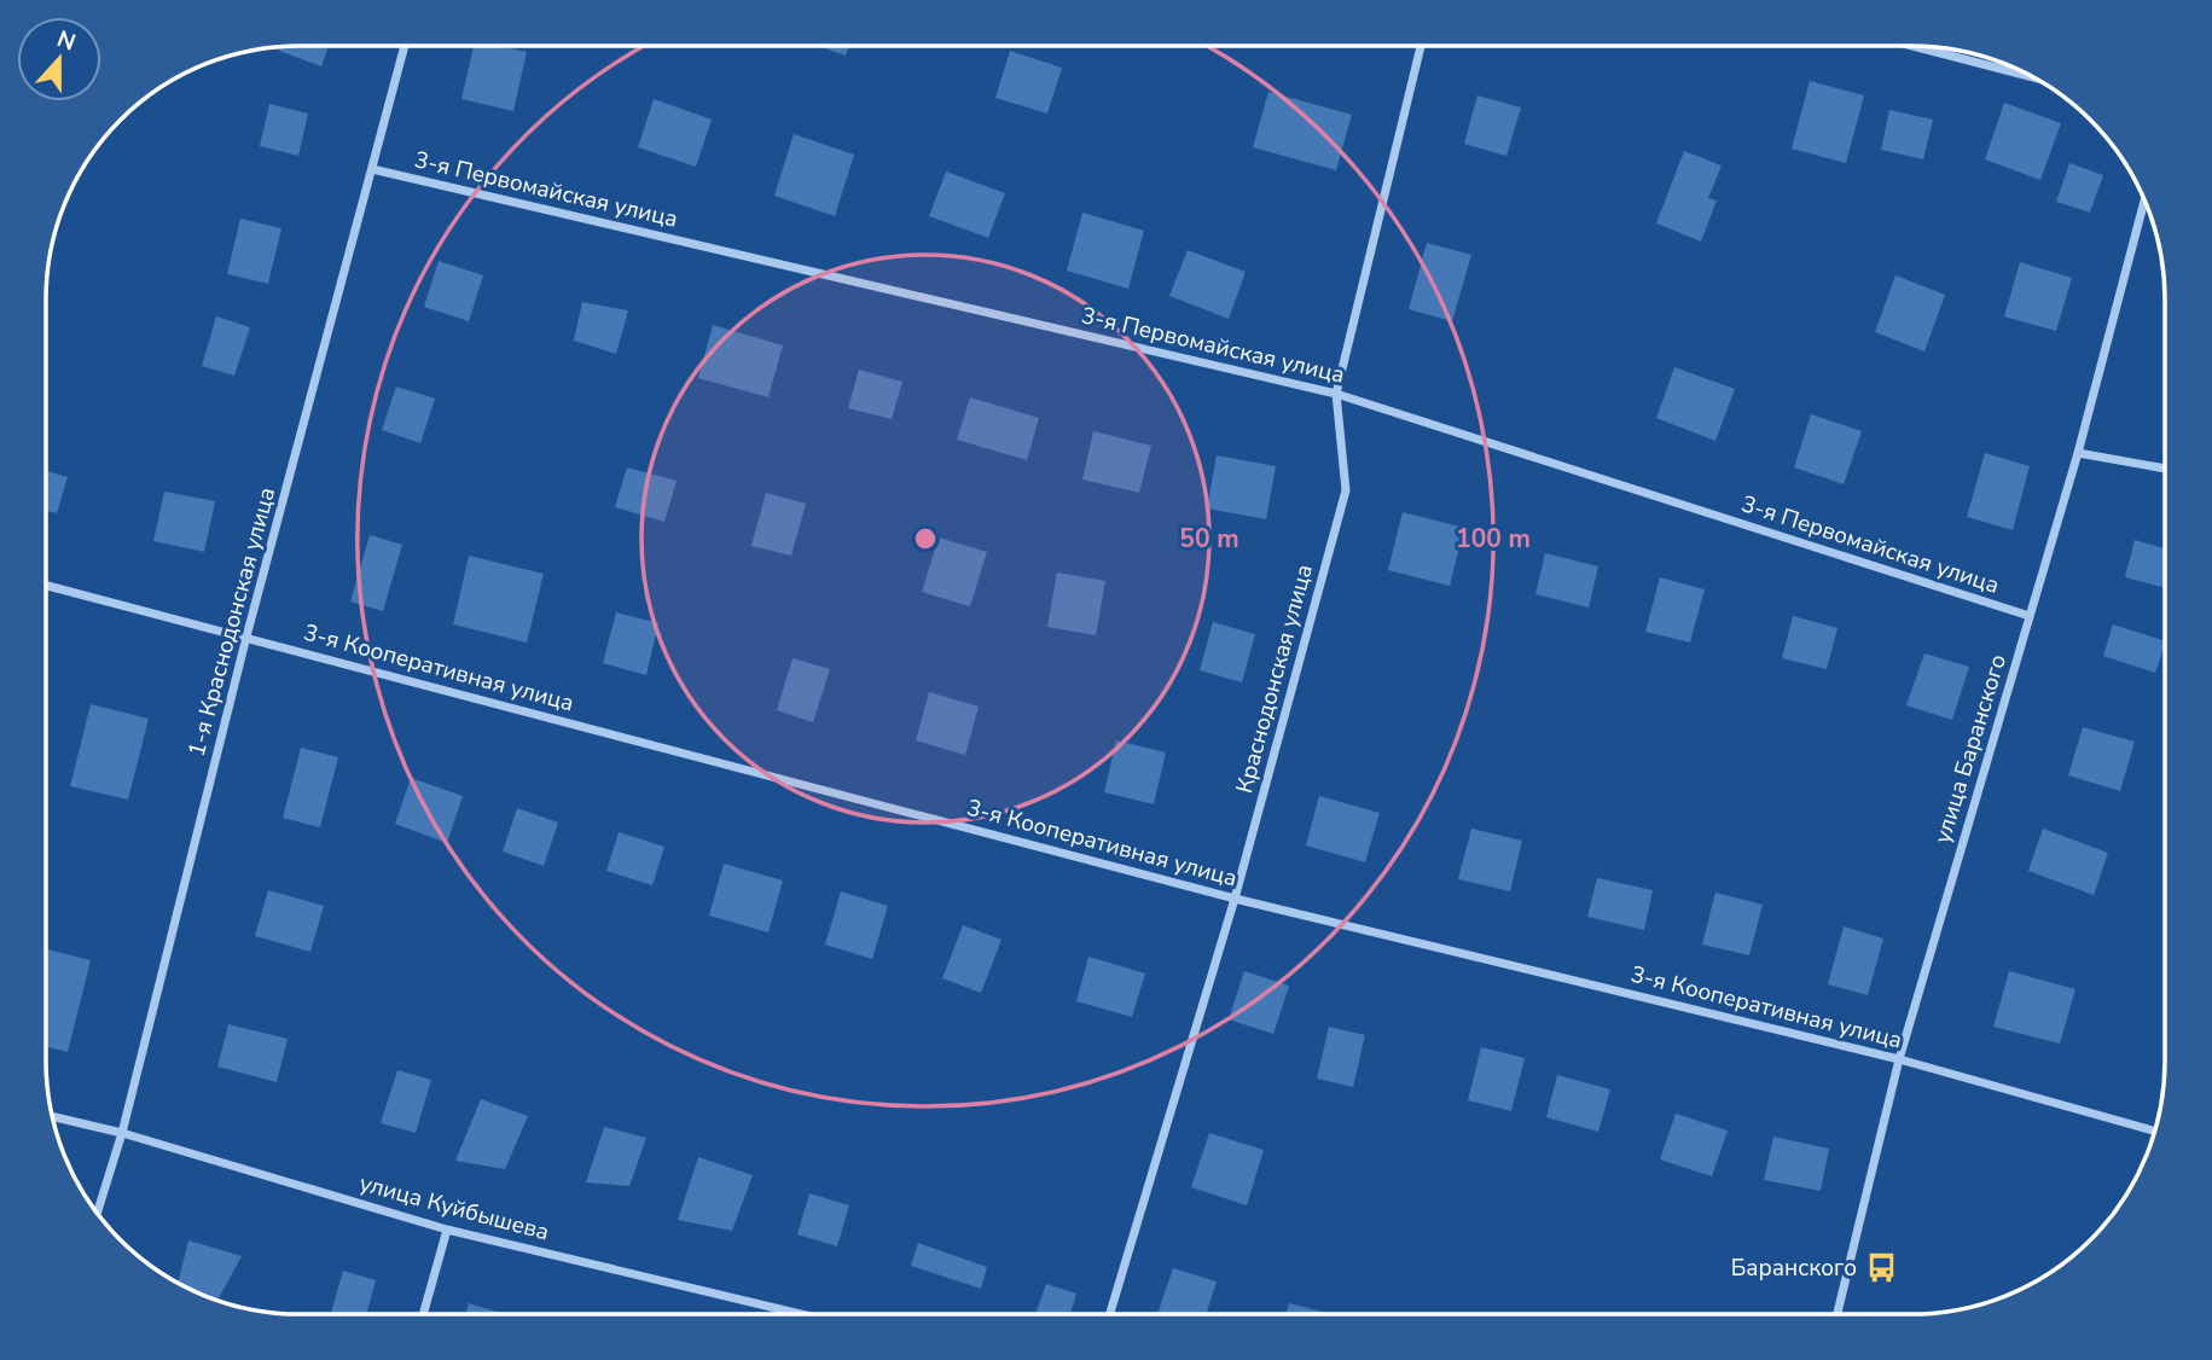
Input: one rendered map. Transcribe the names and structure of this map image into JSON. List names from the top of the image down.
{
  "streets": {
    "street": [
      "3-я Первомайская улица",
      "1-я Краснодонская улица",
      "3-я Кооперативная улица",
      "Краснодонская улица",
      "улица Баранского",
      "улица Куйбышева"
    ]
  },
  "crossings": [
    ["3-я Первомайская улица", "1-я Краснодонская улица"],
    ["3-я Первомайская улица", "Краснодонская улица"],
    ["3-я Первомайская улица", "улица Баранского"],
    ["1-я Краснодонская улица", "3-я Кооперативная улица"],
    ["1-я Краснодонская улица", "улица Куйбышева"],
    ["3-я Кооперативная улица", "Краснодонская улица"],
    ["3-я Кооперативная улица", "улица Баранского"]
  ],
  "places": {
    "bus stop": ["Баранского"]
  },
  "north": "top",
  "rings": ["50 m", "100 m"]
}
